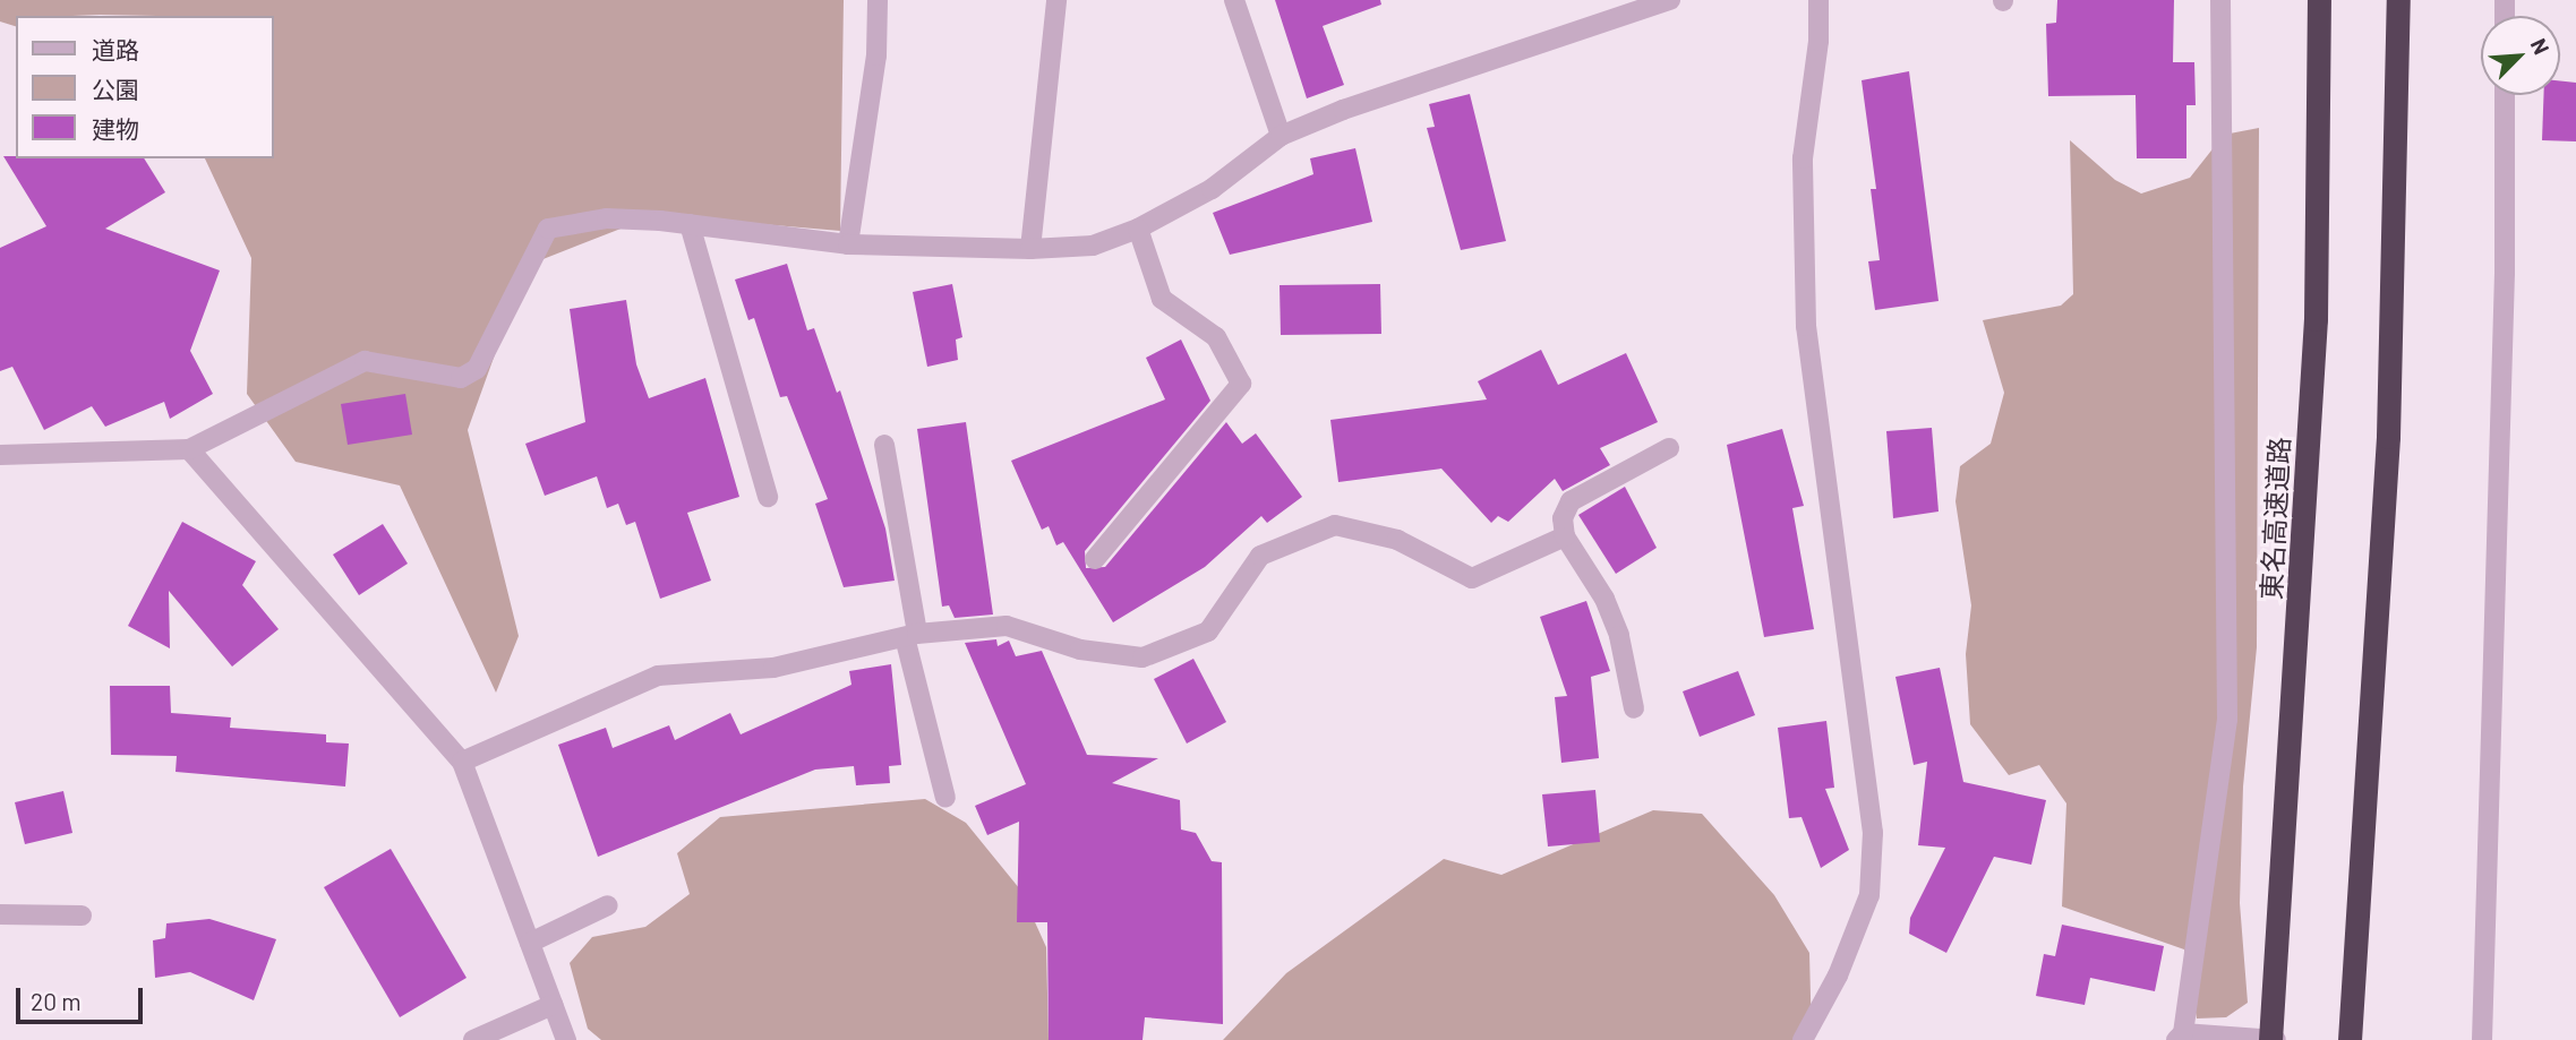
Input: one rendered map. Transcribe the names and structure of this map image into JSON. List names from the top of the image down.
{
  "streets": {
    "highway": ["東名高速道路"]
  },
  "legend": ["道路", "公園", "建物"],
  "scale_bar": "20 m",
  "north": "top right"
}
